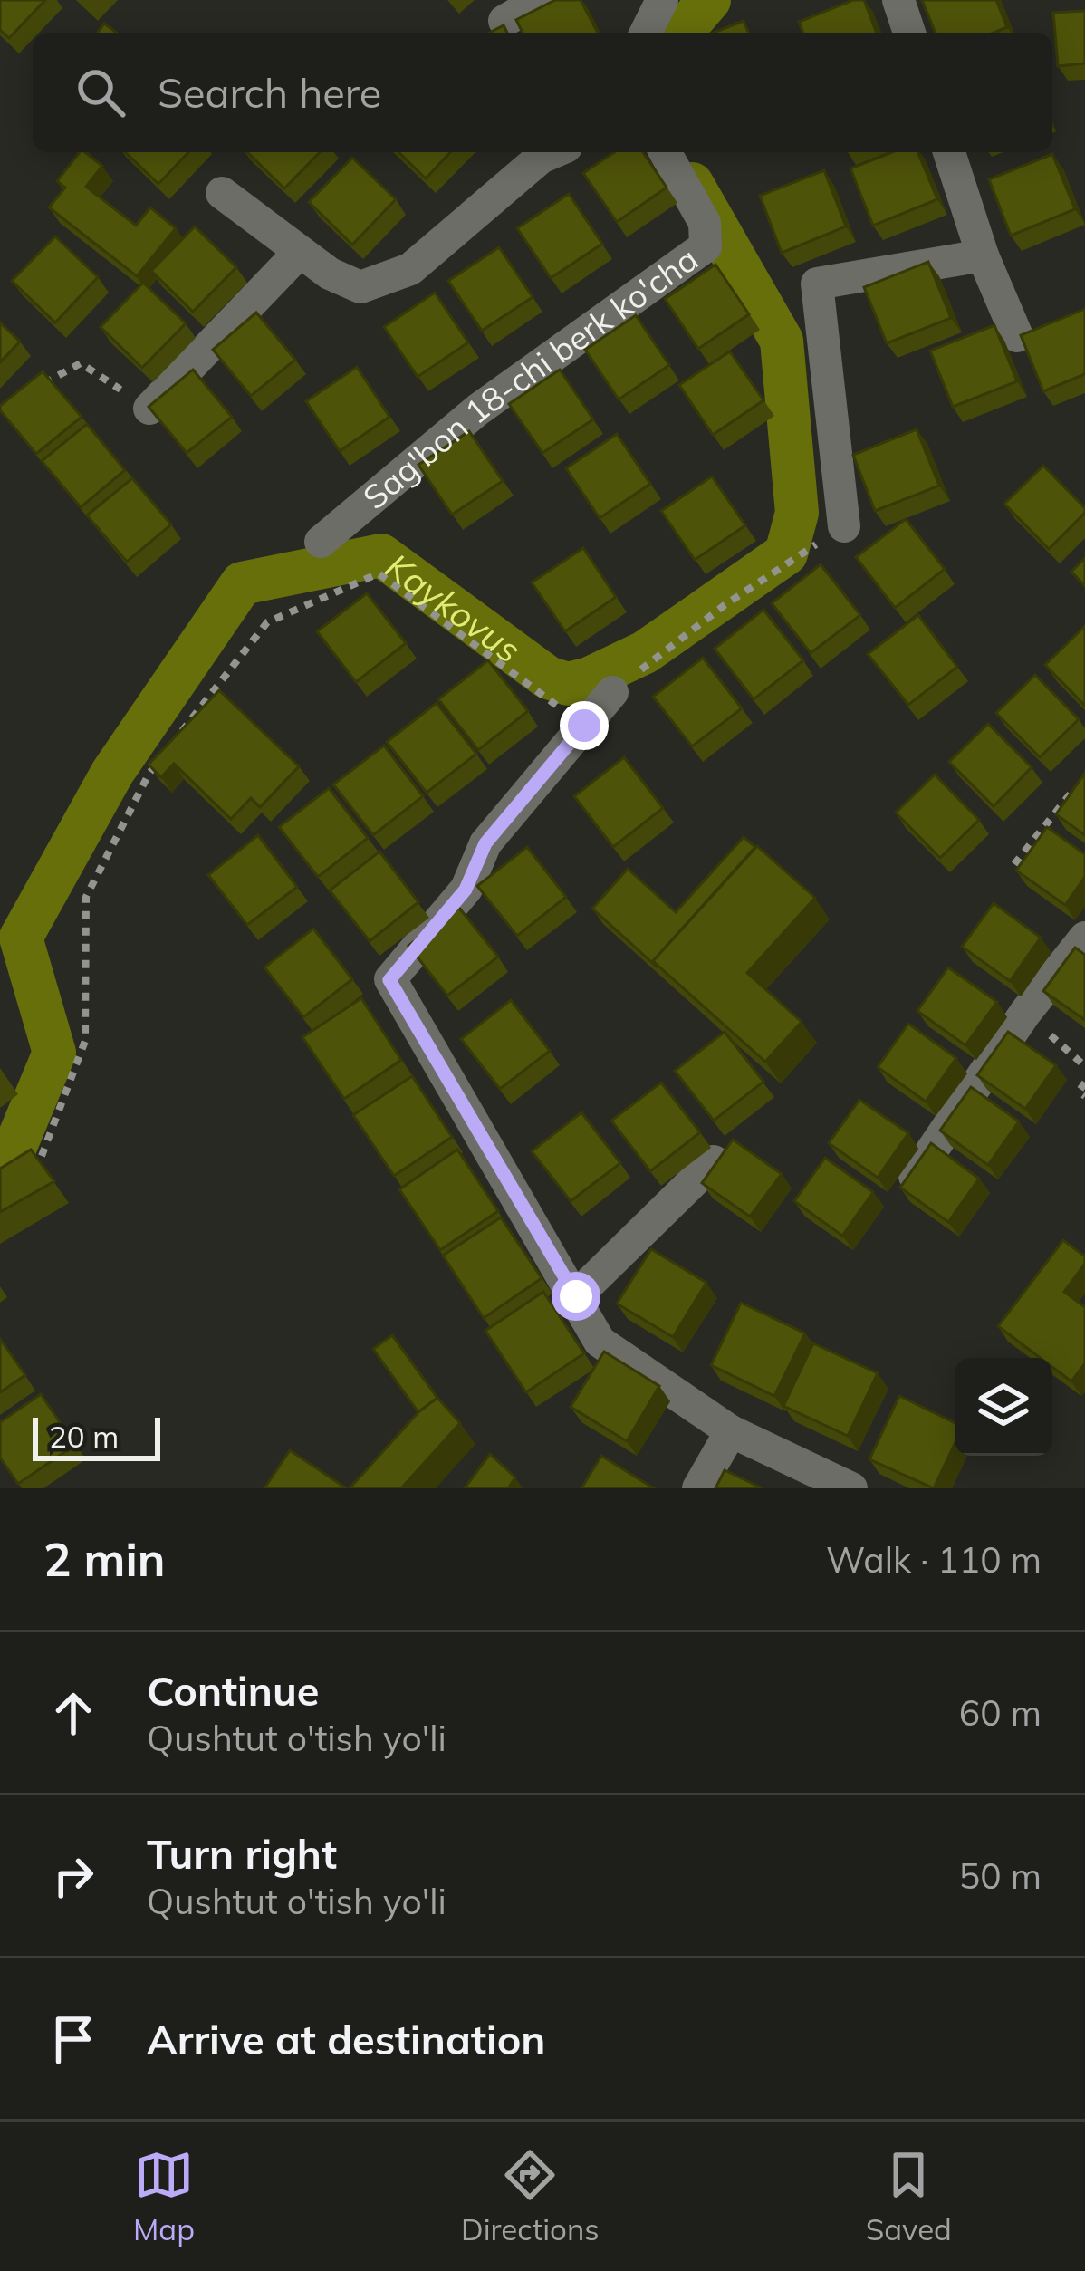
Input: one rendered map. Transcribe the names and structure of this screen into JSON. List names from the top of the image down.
{
  "streets": {
    "street": ["Sag'bon 18-chi berk ko'cha"]
  },
  "water": ["Kaykovus"],
  "scale_bar": "20 m",
  "page": {
    "search": "Search here",
    "scale": "20 m",
    "heading": ["2 min", "Walk · 110 m"],
    "list": [
      ["Continue", "Qushtut o'tish yo'li", "60 m"],
      ["Turn right", "Qushtut o'tish yo'li", "50 m"],
      "Arrive at destination"
    ],
    "nav": ["Map", "Directions", "Saved"]
  }
}
